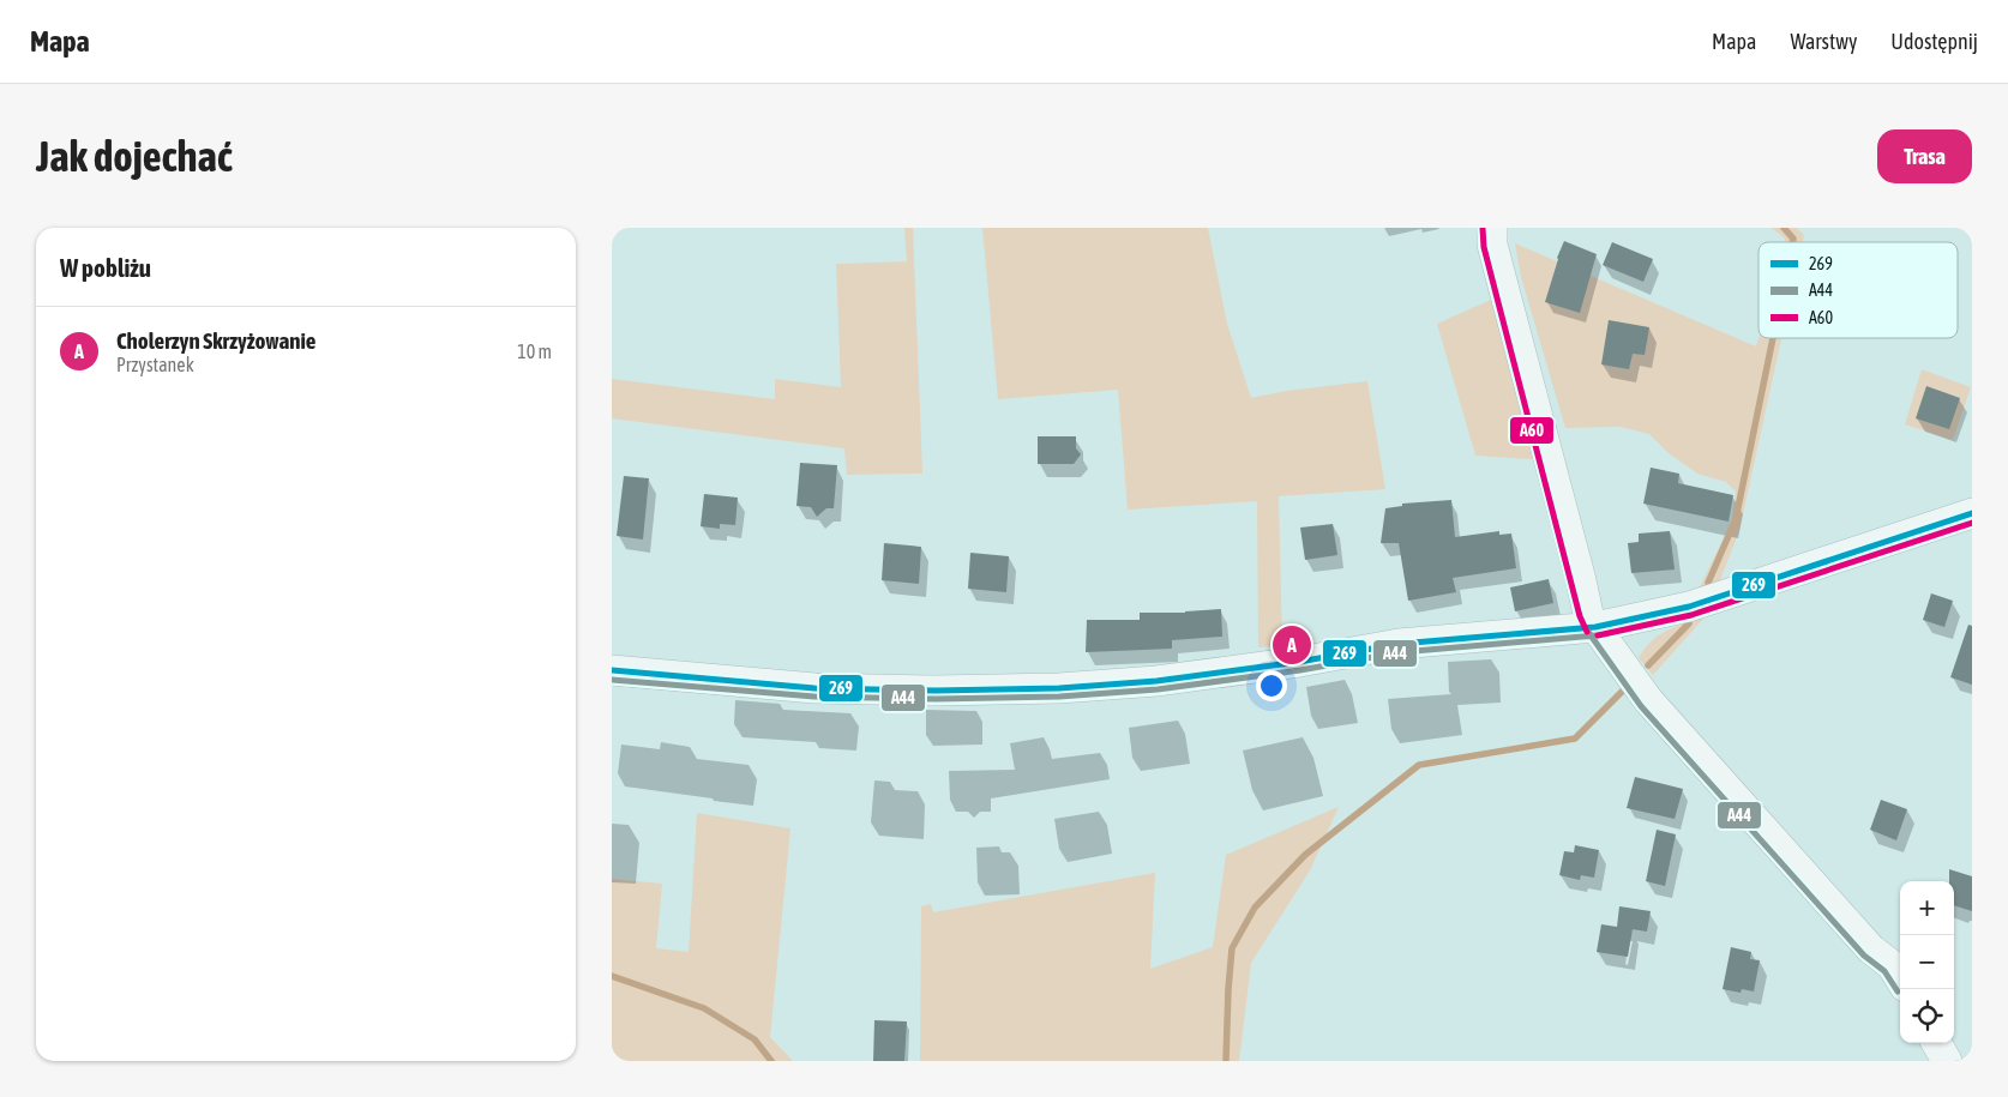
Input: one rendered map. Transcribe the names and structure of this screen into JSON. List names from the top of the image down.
{
  "lines": ["transit line A60", "transit line 269", "transit line A44"],
  "legend": ["269", "A44", "A60"],
  "page": {
    "header": "Mapa",
    "nav": ["Mapa", "Warstwy", "Udostępnij"],
    "buttons": "Trasa",
    "title": "Jak dojechać",
    "heading": "W pobliżu",
    "list": [
      {
        "mark": "A",
        "name": "Cholerzyn Skrzyżowanie",
        "note": "Przystanek",
        "value": "10 m"
      }
    ],
    "pins": "A",
    "map_buttons": ["+", "−"]
  }
}
